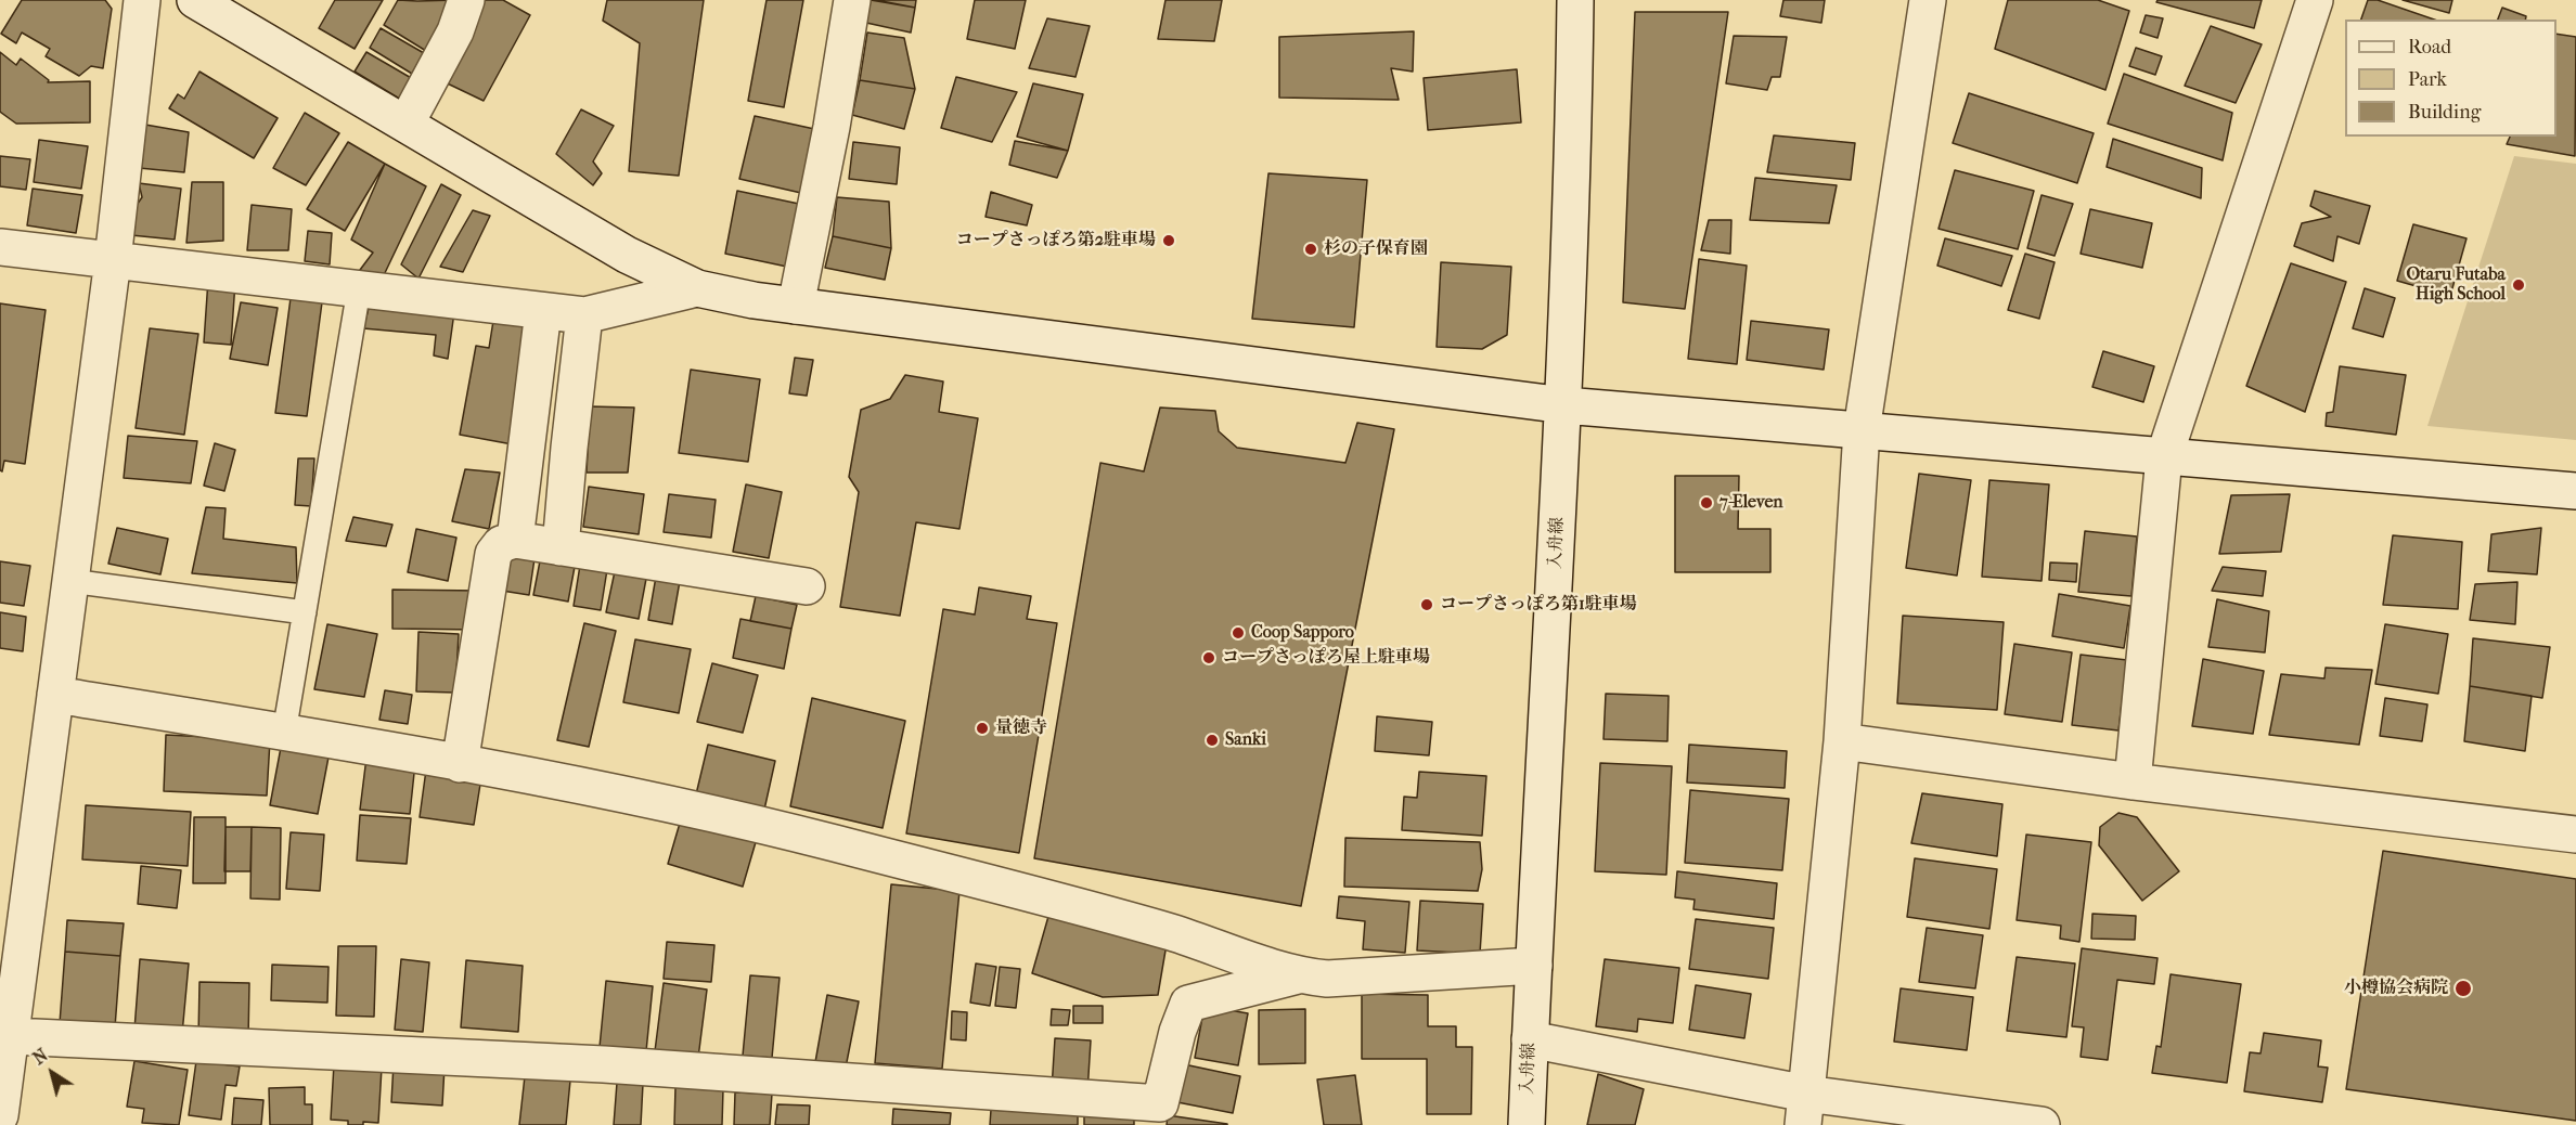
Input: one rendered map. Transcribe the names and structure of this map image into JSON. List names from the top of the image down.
{
  "streets": {
    "street": ["入舟線"]
  },
  "places": [
    "コープさっぽろ第2駐車場",
    "杉の子保育園",
    "Otaru Futaba High School",
    "7-Eleven",
    "コープさっぽろ第1駐車場",
    "Coop Sapporo",
    "コープさっぽろ屋上駐車場",
    "量徳寺",
    "Sanki",
    "小樽協会病院"
  ],
  "legend": ["Road", "Park", "Building"],
  "north": "top left"
}
